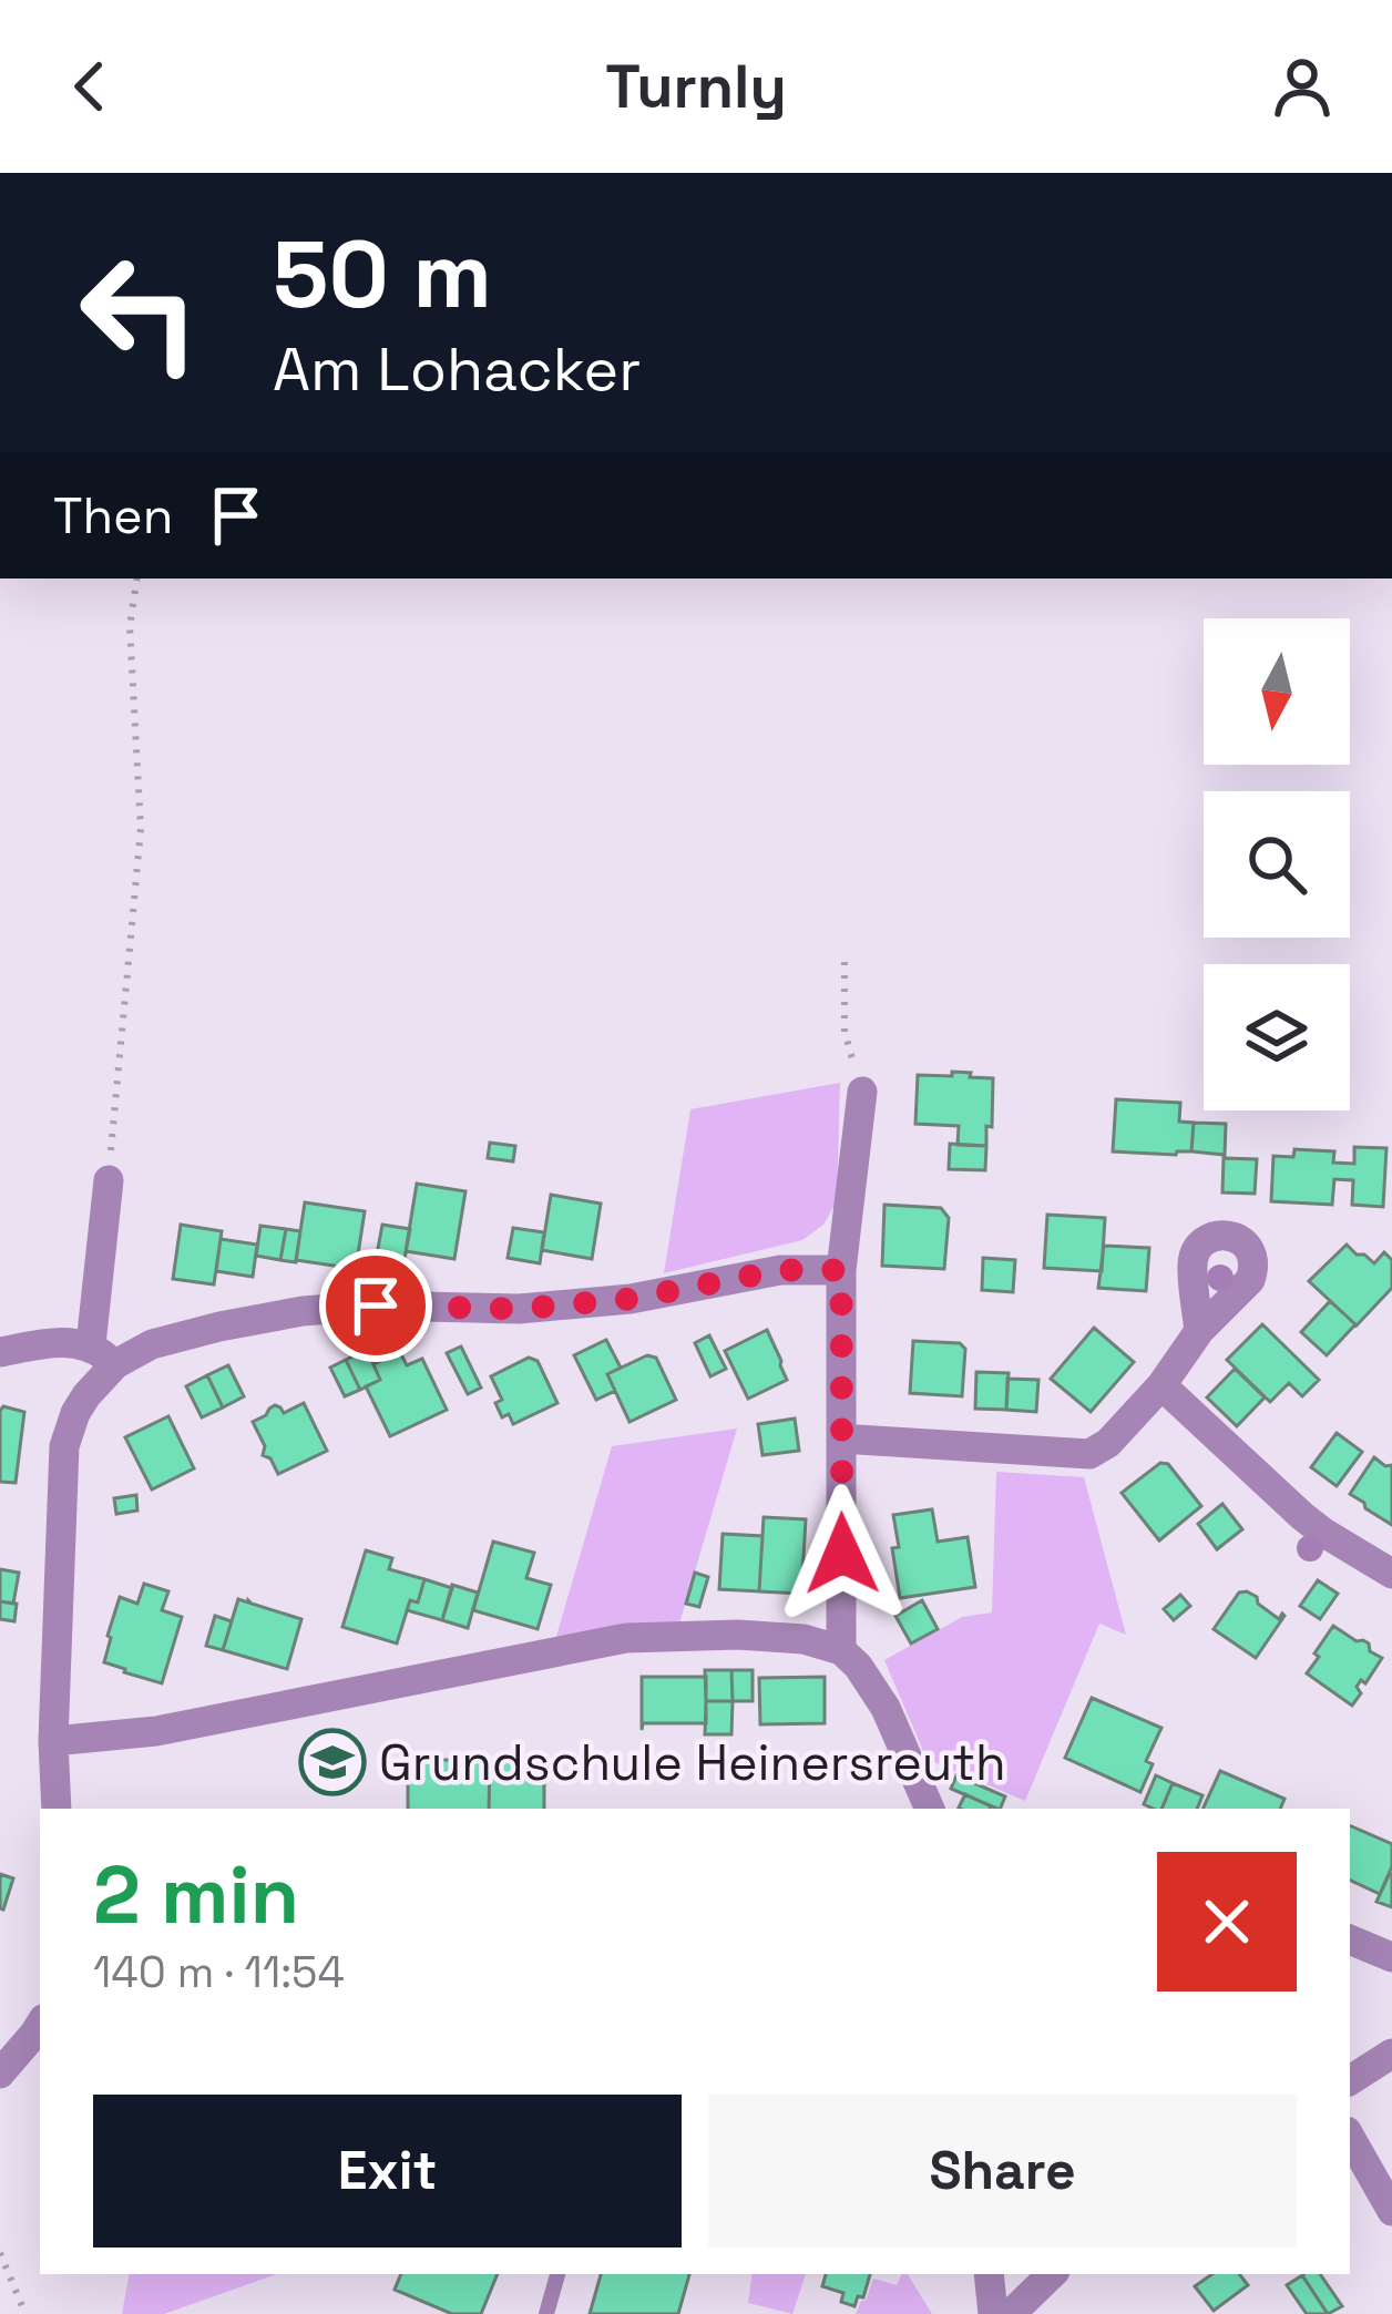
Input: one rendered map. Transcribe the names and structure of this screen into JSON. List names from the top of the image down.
{
  "places": {
    "school or university": ["Grundschule Heinersreuth"]
  },
  "north": "bottom",
  "page": {
    "header": "Turnly",
    "turn": ["50 m", "Am Lohacker"],
    "then": "Then",
    "heading": ["2 min", "140 m · 11:54"],
    "buttons": ["Exit", "Share"]
  }
}
